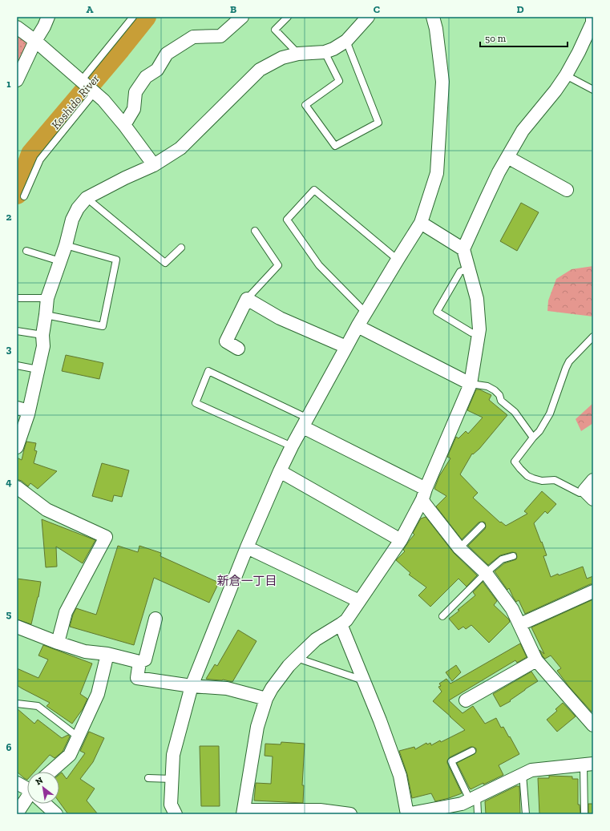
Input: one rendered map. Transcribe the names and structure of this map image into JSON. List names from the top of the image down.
{
  "districts": ["新倉一丁目"],
  "water": ["Koshido River"],
  "scale_bar": "50 m",
  "north": "top left",
  "grid": {
    "columns": [
      "A",
      "B",
      "C",
      "D"
    ],
    "rows": [
      "1",
      "2",
      "3",
      "4",
      "5",
      "6"
    ]
  }
}
